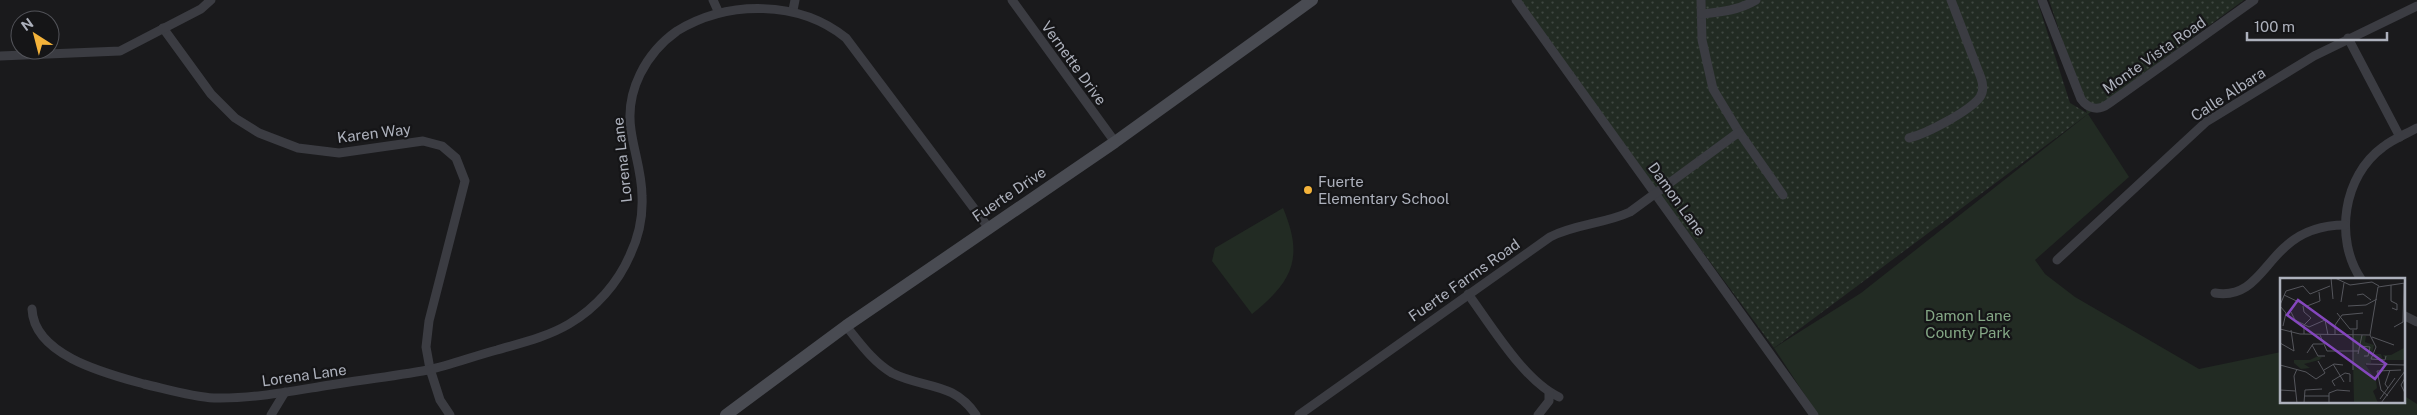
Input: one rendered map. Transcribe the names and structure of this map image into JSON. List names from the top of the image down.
{
  "streets": {
    "street": [
      "Monte Vista Road",
      "Vernette Drive",
      "Calle Albara",
      "Karen Way",
      "Lorena Lane",
      "Fuerte Drive",
      "Damon Lane",
      "Fuerte Farms Road"
    ]
  },
  "crossings": [
    ["Vernette Drive", "Fuerte Drive"],
    ["Karen Way", "Lorena Lane"],
    ["Lorena Lane", "Fuerte Drive"],
    ["Damon Lane", "Fuerte Farms Road"]
  ],
  "parks": ["Damon Lane County Park"],
  "places": ["Fuerte Elementary School"],
  "scale_bar": "100 m",
  "north": "top left"
}
